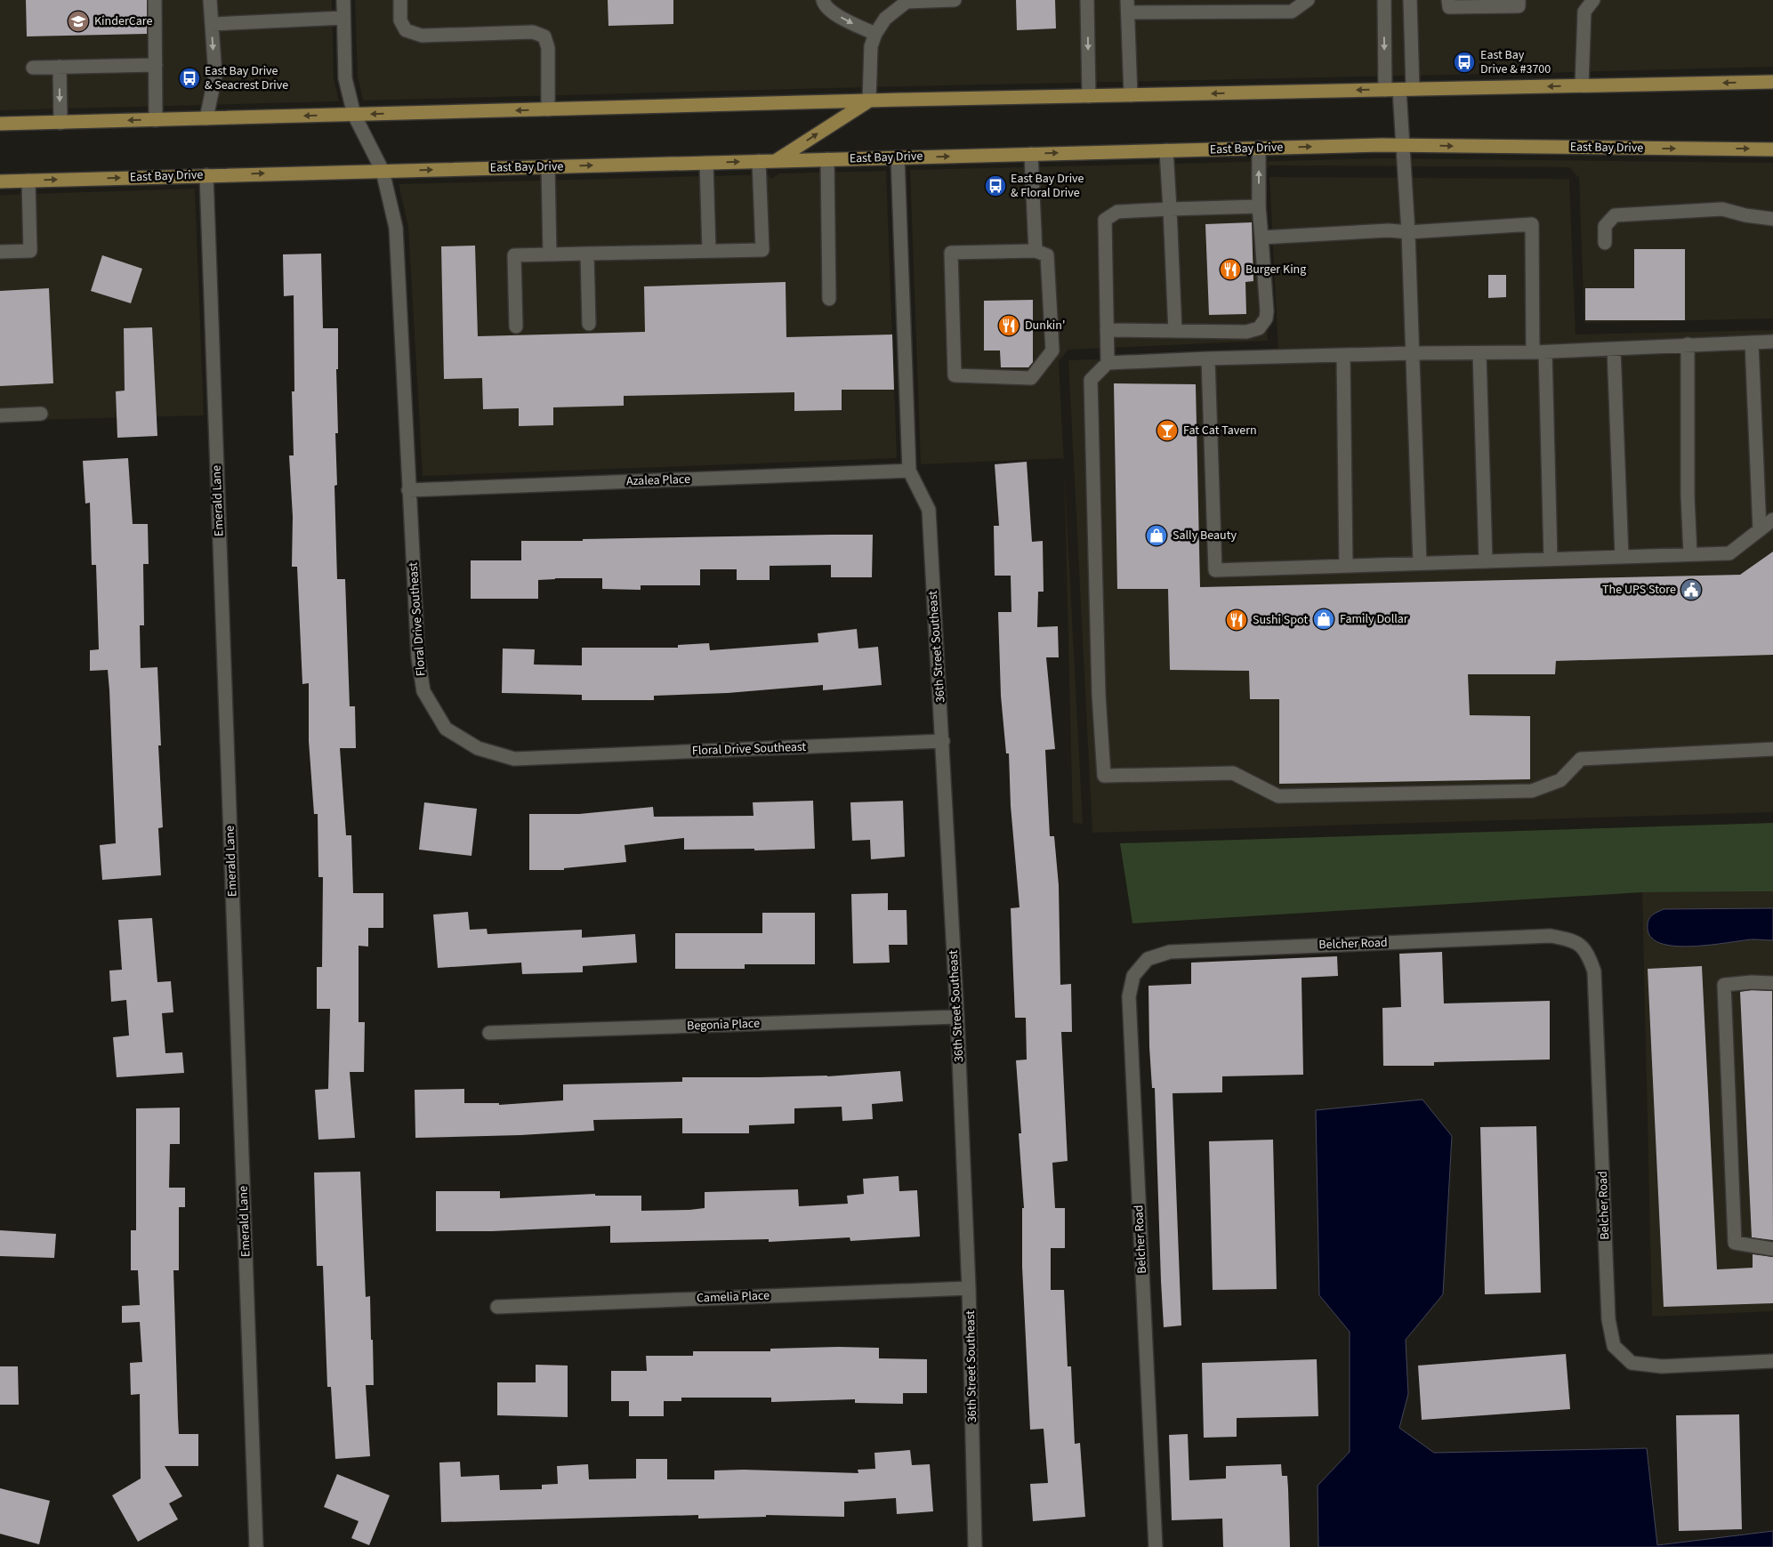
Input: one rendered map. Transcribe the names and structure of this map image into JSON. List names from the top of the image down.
{
  "streets": {
    "main road": ["East Bay Drive"],
    "street": [
      "Azalea Place",
      "Emerald Lane",
      "Floral Drive Southeast",
      "36th Street Southeast",
      "Belcher Road",
      "Begonia Place",
      "Camelia Place"
    ]
  },
  "crossings": [
    ["East Bay Drive", "Emerald Lane"],
    ["East Bay Drive", "Floral Drive Southeast"],
    ["Azalea Place", "Floral Drive Southeast"],
    ["Azalea Place", "36th Street Southeast"],
    ["Floral Drive Southeast", "36th Street Southeast"],
    ["36th Street Southeast", "Begonia Place"],
    ["36th Street Southeast", "Camelia Place"]
  ],
  "places": {
    "school or university": ["KinderCare"],
    "bus stop": ["East Bay Drive & #3700", "East Bay Drive & Seacrest Drive", "East Bay Drive & Floral Drive"],
    "restaurant": ["Burger King", "Dunkin'", "Sushi Spot"],
    "bar": ["Fat Cat Tavern"],
    "shop": ["Sally Beauty", "Family Dollar"],
    "public building": ["The UPS Store"]
  }
}
